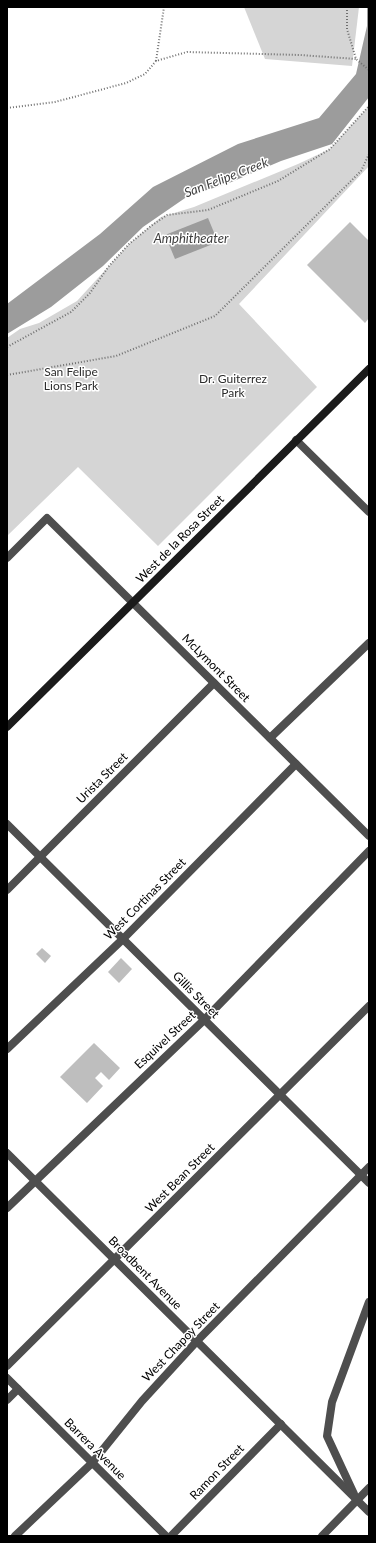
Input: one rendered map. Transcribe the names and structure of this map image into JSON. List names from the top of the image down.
{
  "streets": {
    "street": [
      "West de la Rosa Street",
      "McLymont Street",
      "Urista Street",
      "West Cortinas Street",
      "Gillis Street",
      "Esquivel Street",
      "West Bean Street",
      "Broadbent Avenue",
      "West Chapoy Street",
      "Barrera Avenue",
      "Ramon Street"
    ]
  },
  "crossings": [
    ["West de la Rosa Street", "McLymont Street"],
    ["McLymont Street", "Urista Street"],
    ["McLymont Street", "West Cortinas Street"],
    ["Urista Street", "Gillis Street"],
    ["West Cortinas Street", "Gillis Street"],
    ["Gillis Street", "Esquivel Street"],
    ["Gillis Street", "West Bean Street"],
    ["Gillis Street", "West Chapoy Street"],
    ["Esquivel Street", "Broadbent Avenue"],
    ["West Bean Street", "Broadbent Avenue"],
    ["Broadbent Avenue", "West Chapoy Street"],
    ["Broadbent Avenue", "Ramon Street"],
    ["West Chapoy Street", "Barrera Avenue"]
  ],
  "water": ["San Felipe Creek", "Amphitheater"],
  "parks": ["San Felipe Lions Park", "Dr. Guiterrez Park"]
}
